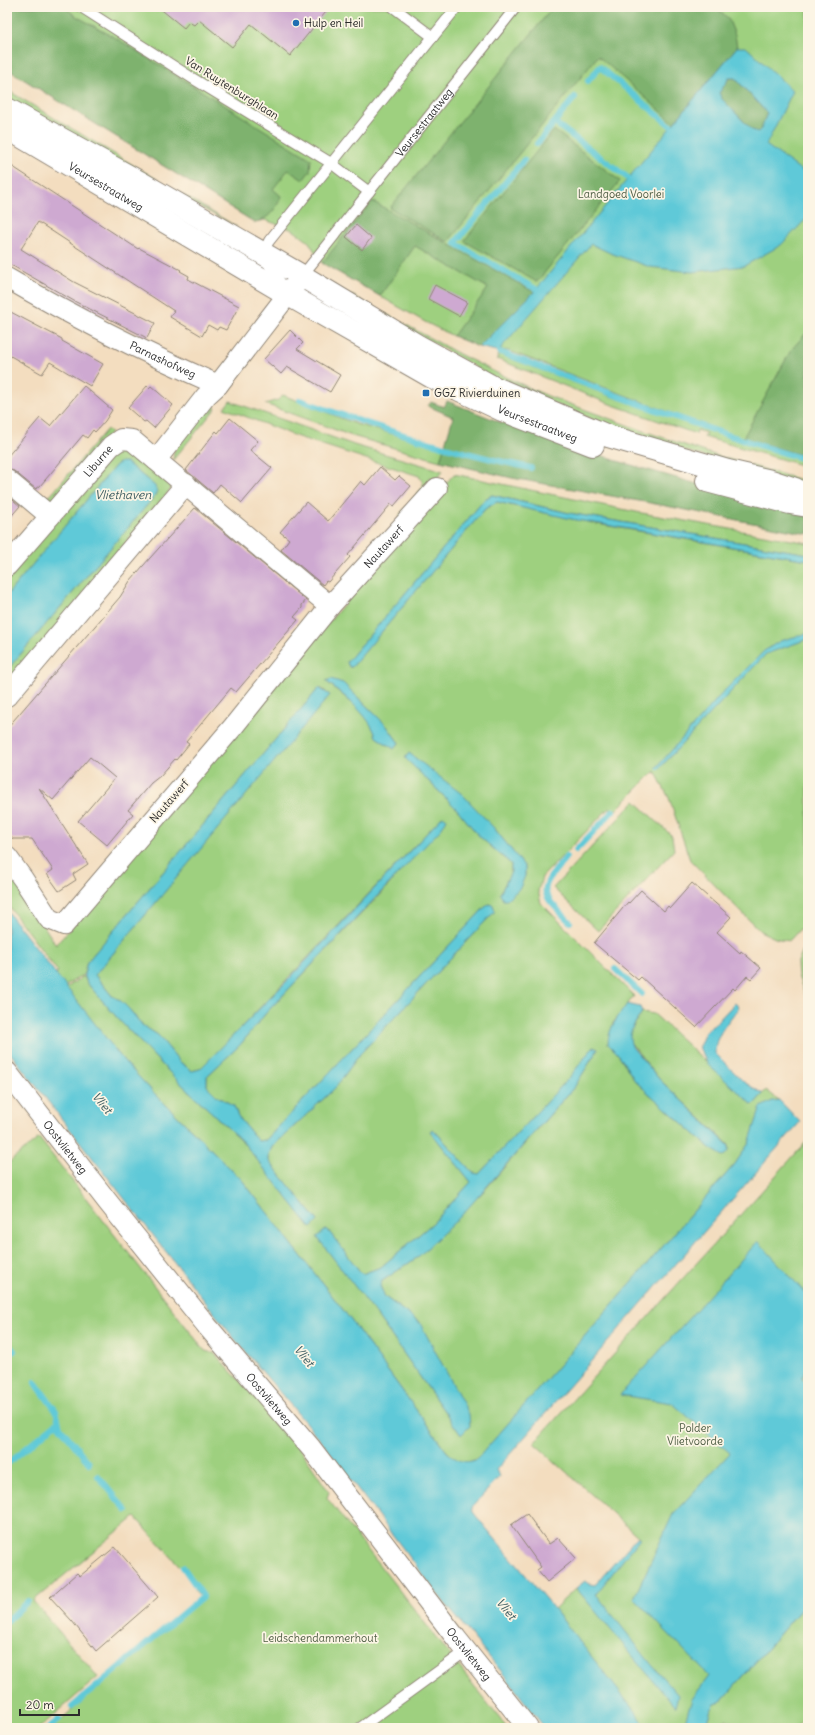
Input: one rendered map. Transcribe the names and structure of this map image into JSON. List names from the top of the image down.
{
  "streets": {
    "main road": ["Veursestraatweg"],
    "street": [
      "Parnashofweg",
      "Liburne",
      "Nautawerf",
      "Oostvlietweg"
    ],
    "lane": ["Van Ruytenburghlaan"]
  },
  "crossings": [
    ["Van Ruytenburghlaan", "Veursestraatweg"]
  ],
  "water": ["Vliethaven", "Vliet"],
  "parks": ["Landgoed Voorlei", "Polder Vlietvoorde", "Leidschendammerhout"],
  "places": {
    "other": ["Hulp en Heil"],
    "transit": ["GGZ Rivierduinen"]
  },
  "scale_bar": "20 m"
}
